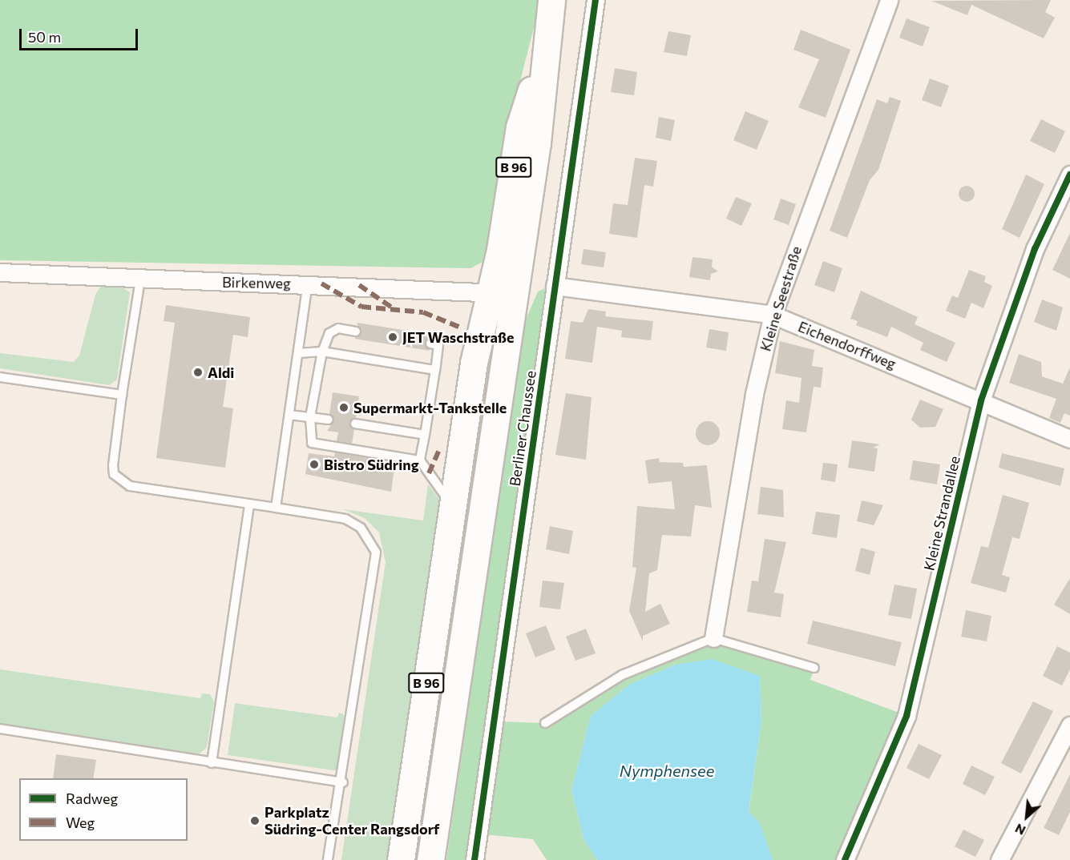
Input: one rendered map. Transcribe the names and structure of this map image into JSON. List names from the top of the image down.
{
  "streets": {
    "main road": ["B 96"],
    "street": [
      "Birkenweg",
      "Kleine Seestraße",
      "Eichendorffweg",
      "Berliner Chaussee",
      "Kleine Strandallee"
    ]
  },
  "crossings": [
    ["B 96", "Birkenweg"],
    ["Kleine Seestraße", "Eichendorffweg"],
    ["Eichendorffweg", "Berliner Chaussee"],
    ["Eichendorffweg", "Kleine Strandallee"]
  ],
  "water": ["Nymphensee"],
  "places": [
    "JET Waschstraße",
    "Aldi",
    "Supermarkt-Tankstelle",
    "Bistro Südring",
    "Parkplatz Südring-Center Rangsdorf"
  ],
  "legend": ["Radweg", "Weg"],
  "scale_bar": "50 m",
  "north": "bottom left"
}
